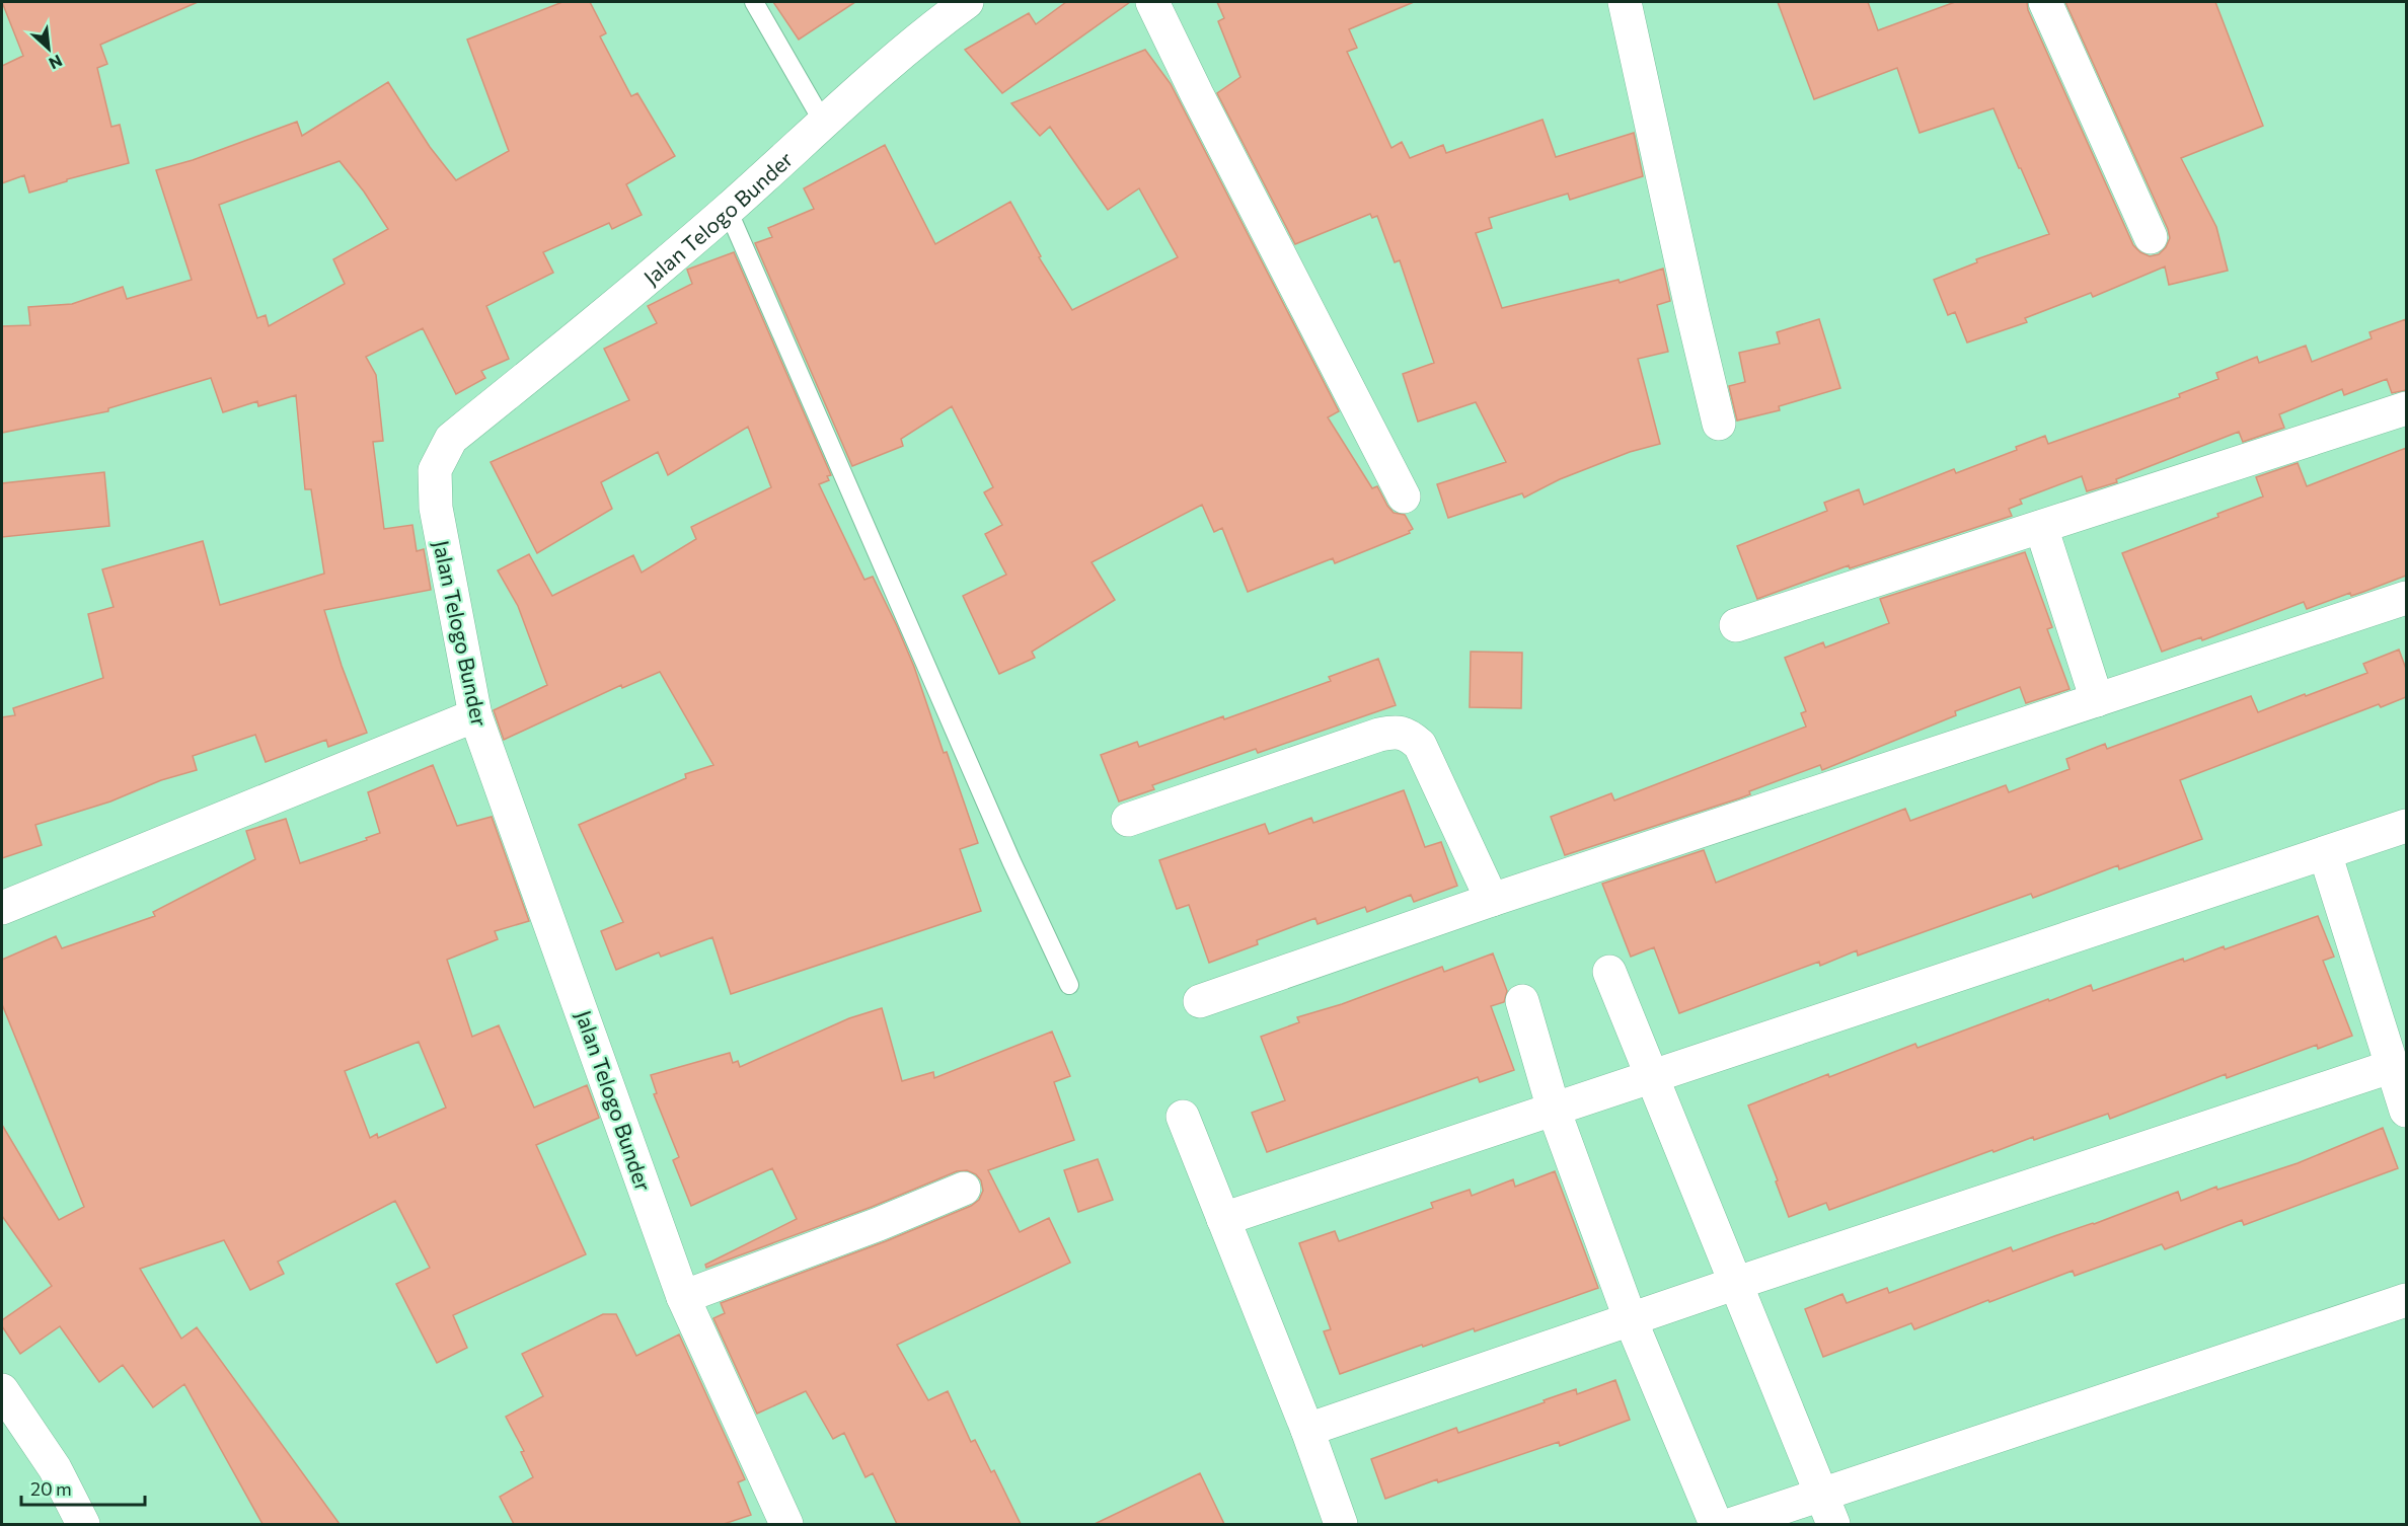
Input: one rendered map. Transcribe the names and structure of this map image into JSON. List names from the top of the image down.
{
  "streets": {
    "street": ["Jalan Telogo Bunder"]
  },
  "scale_bar": "20 m",
  "north": "bottom right"
}
